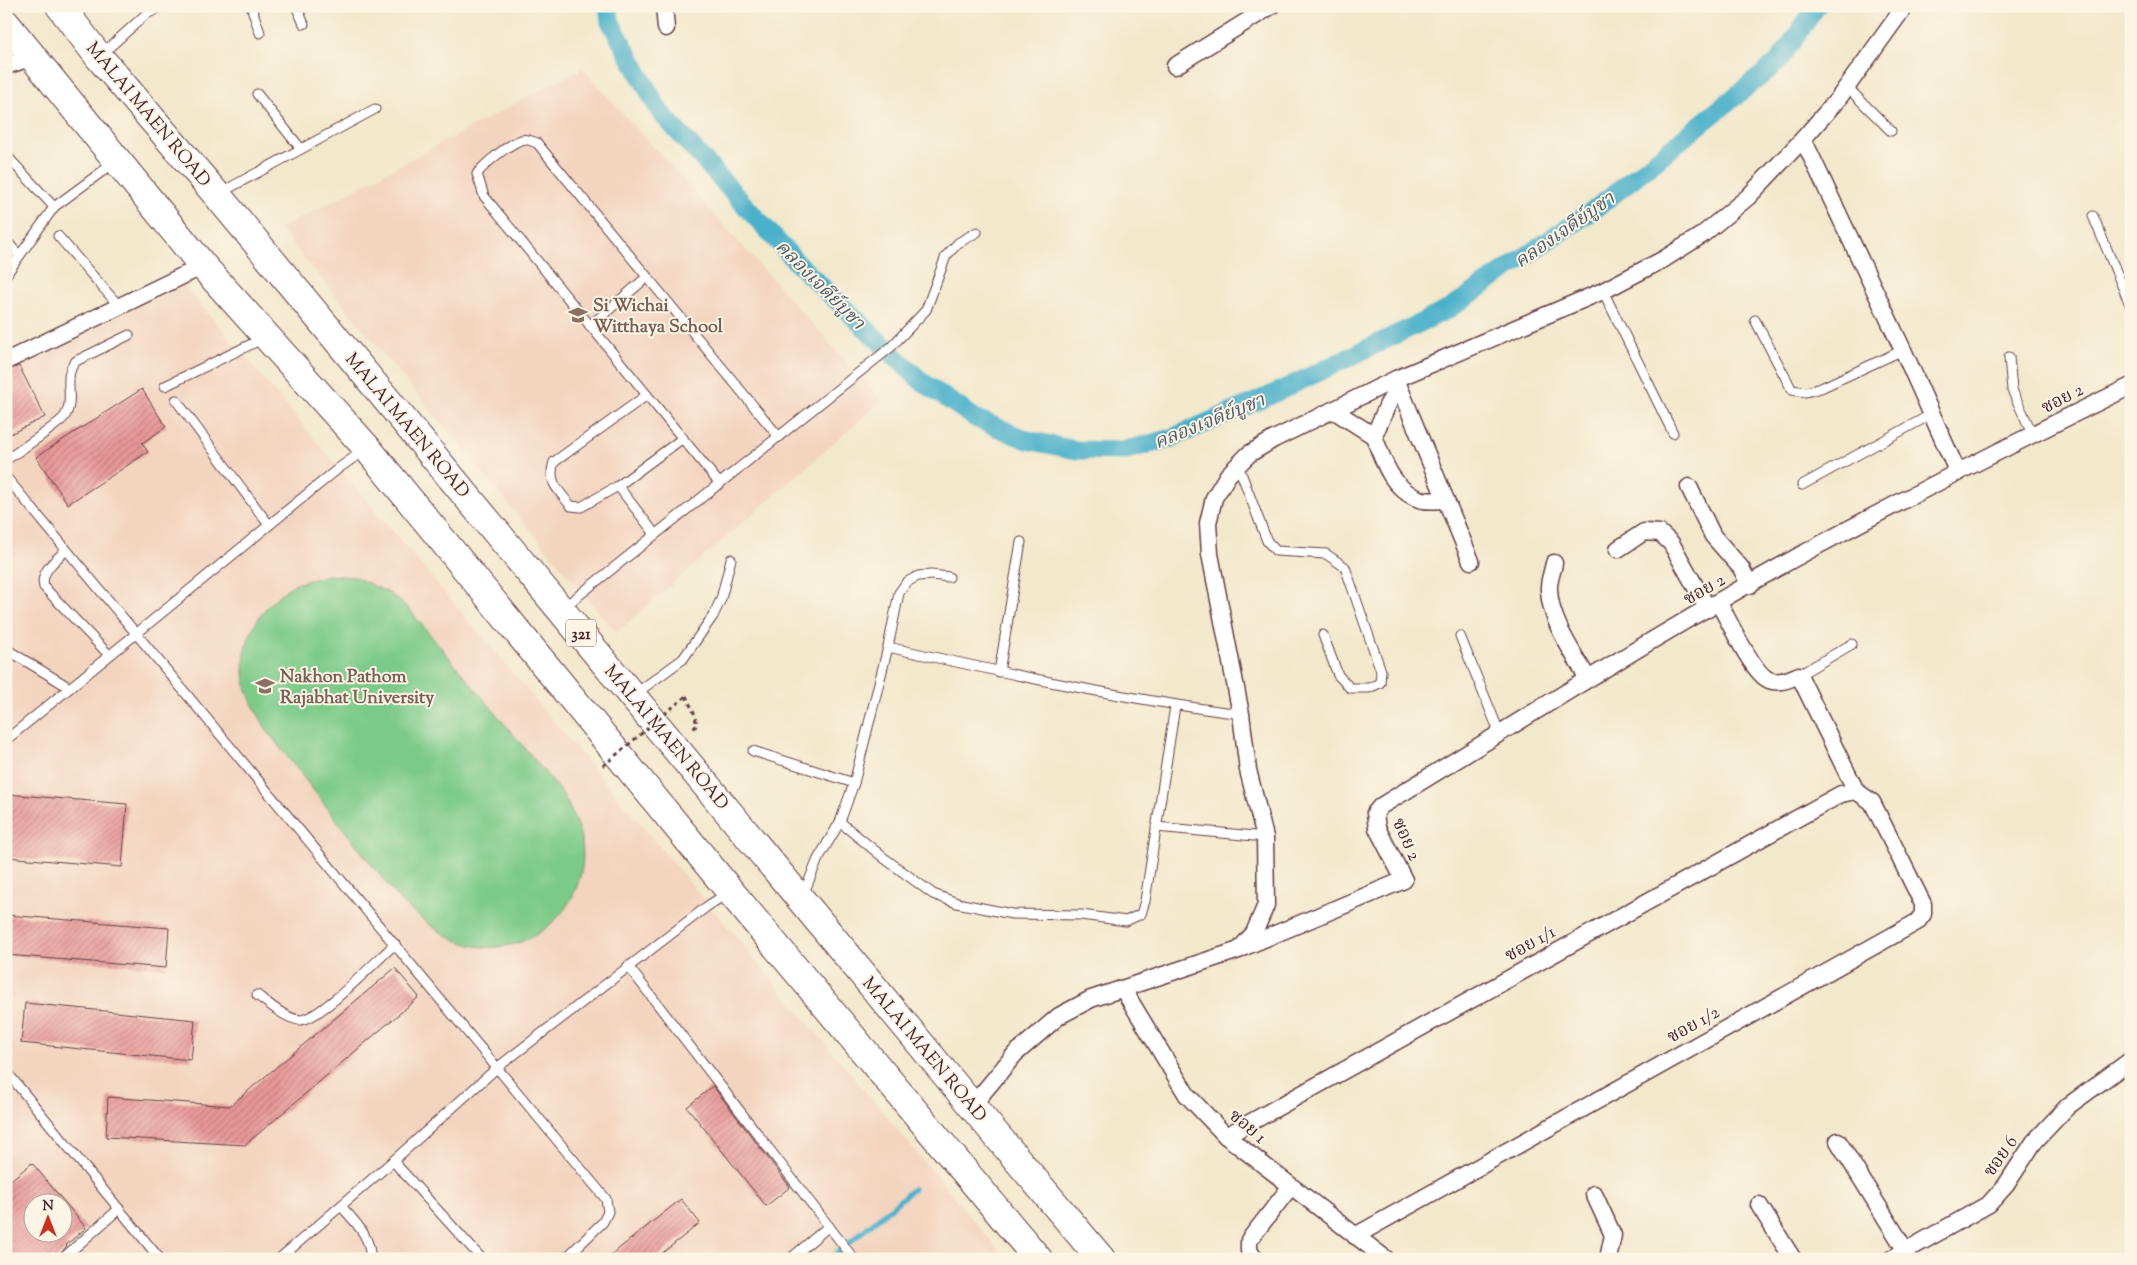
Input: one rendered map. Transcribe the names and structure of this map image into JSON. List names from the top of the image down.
{
  "streets": {
    "highway": ["MALAI MAEN ROAD", "321"],
    "street": [
      "ซอย 2",
      "ซอย 1/1",
      "ซอย 1/2",
      "ซอย 1",
      "ซอย 6"
    ]
  },
  "crossings": [
    ["ซอย 1/1", "ซอย 1/2"],
    ["ซอย 1/1", "ซอย 1"],
    ["ซอย 1/2", "ซอย 1"]
  ],
  "water": ["คลองเจดีย์บูชา"],
  "places": {
    "school or university": ["Si Wichai Witthaya School", "Nakhon Pathom Rajabhat University"]
  },
  "north": "top"
}
